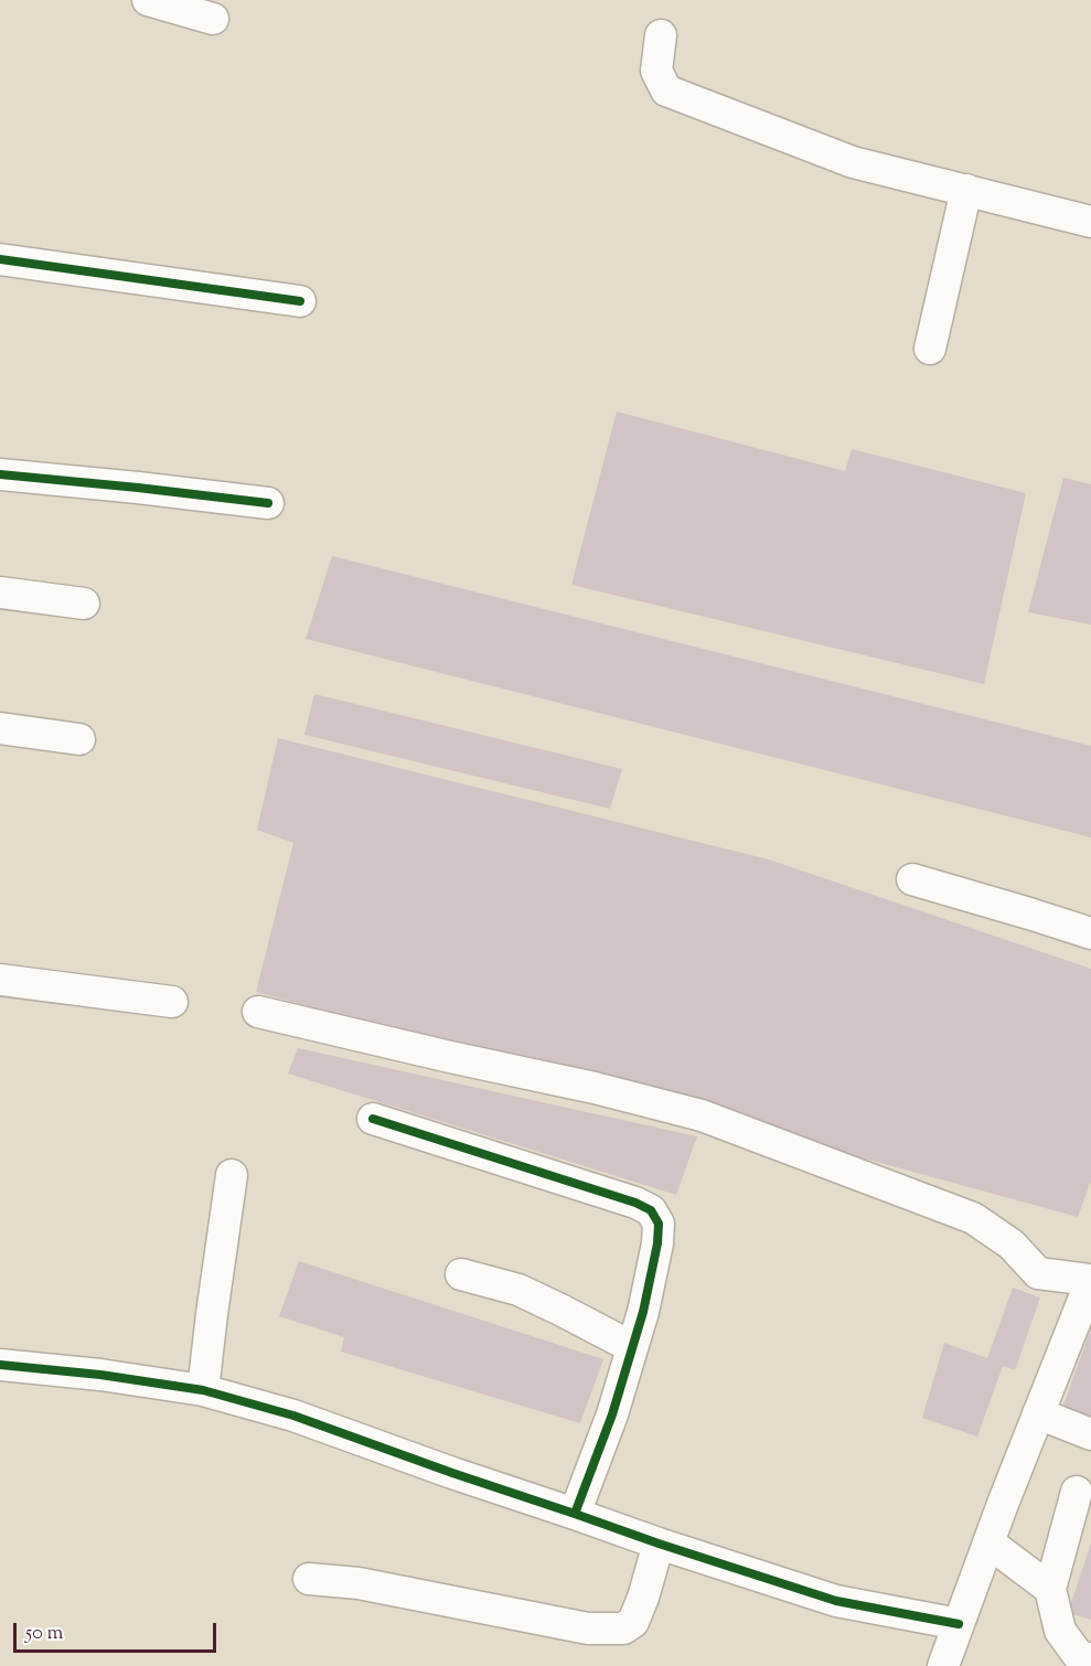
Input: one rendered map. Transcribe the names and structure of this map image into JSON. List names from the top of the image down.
{
  "scale_bar": "50 m"
}
